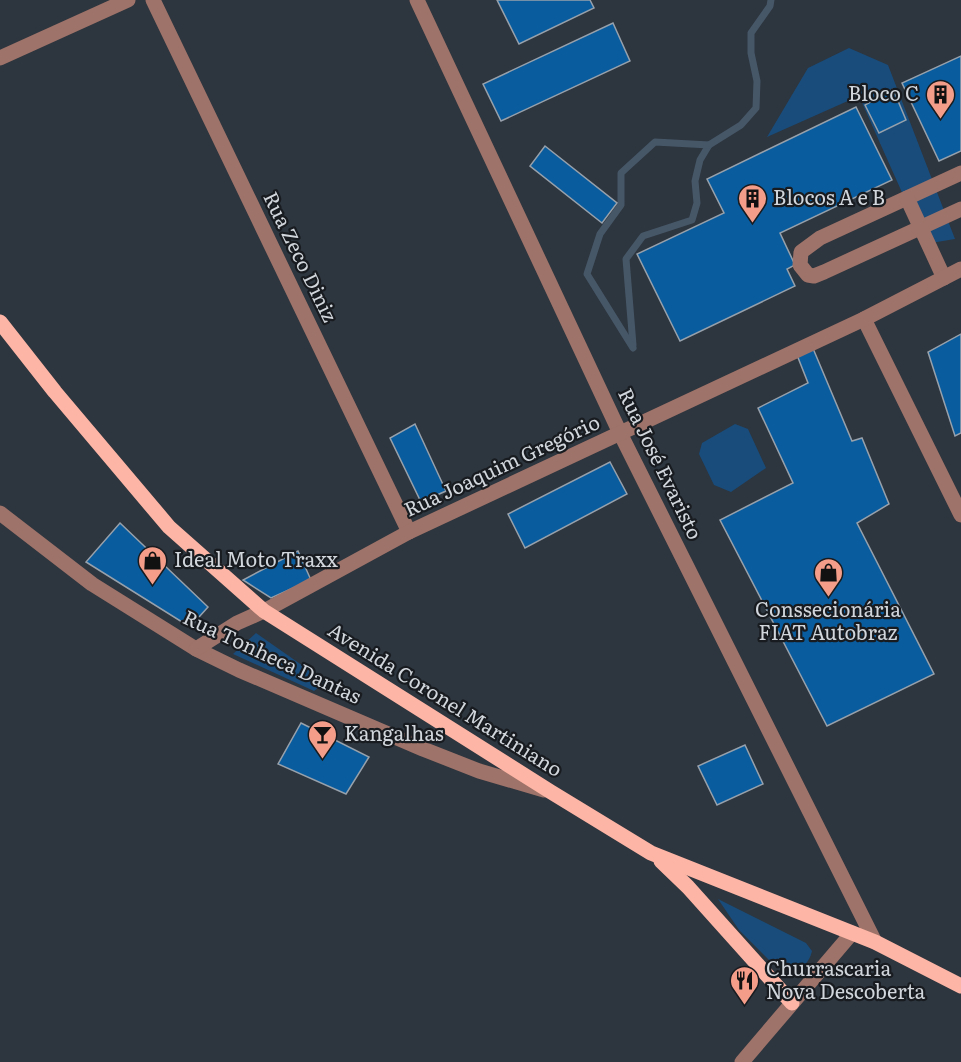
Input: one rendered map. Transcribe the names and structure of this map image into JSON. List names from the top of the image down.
{
  "streets": {
    "main road": ["Avenida Coronel Martiniano"],
    "street": [
      "Rua Zeco Diniz",
      "Rua José Evaristo",
      "Rua Joaquim Gregório",
      "Rua Tonheca Dantas"
    ]
  },
  "crossings": [
    ["Rua Zeco Diniz", "Rua Joaquim Gregório"],
    ["Rua José Evaristo", "Rua Joaquim Gregório"],
    ["Rua José Evaristo", "Avenida Coronel Martiniano"],
    ["Rua Joaquim Gregório", "Rua Tonheca Dantas"],
    ["Rua Joaquim Gregório", "Avenida Coronel Martiniano"],
    ["Rua Tonheca Dantas", "Avenida Coronel Martiniano"]
  ],
  "places": {
    "building": ["Bloco C", "Blocos A e B"],
    "shop": ["Ideal Moto Traxx", "Conssecionária FIAT Autobraz"],
    "bar": ["Kangalhas"],
    "restaurant": ["Churrascaria Nova Descoberta"]
  }
}
